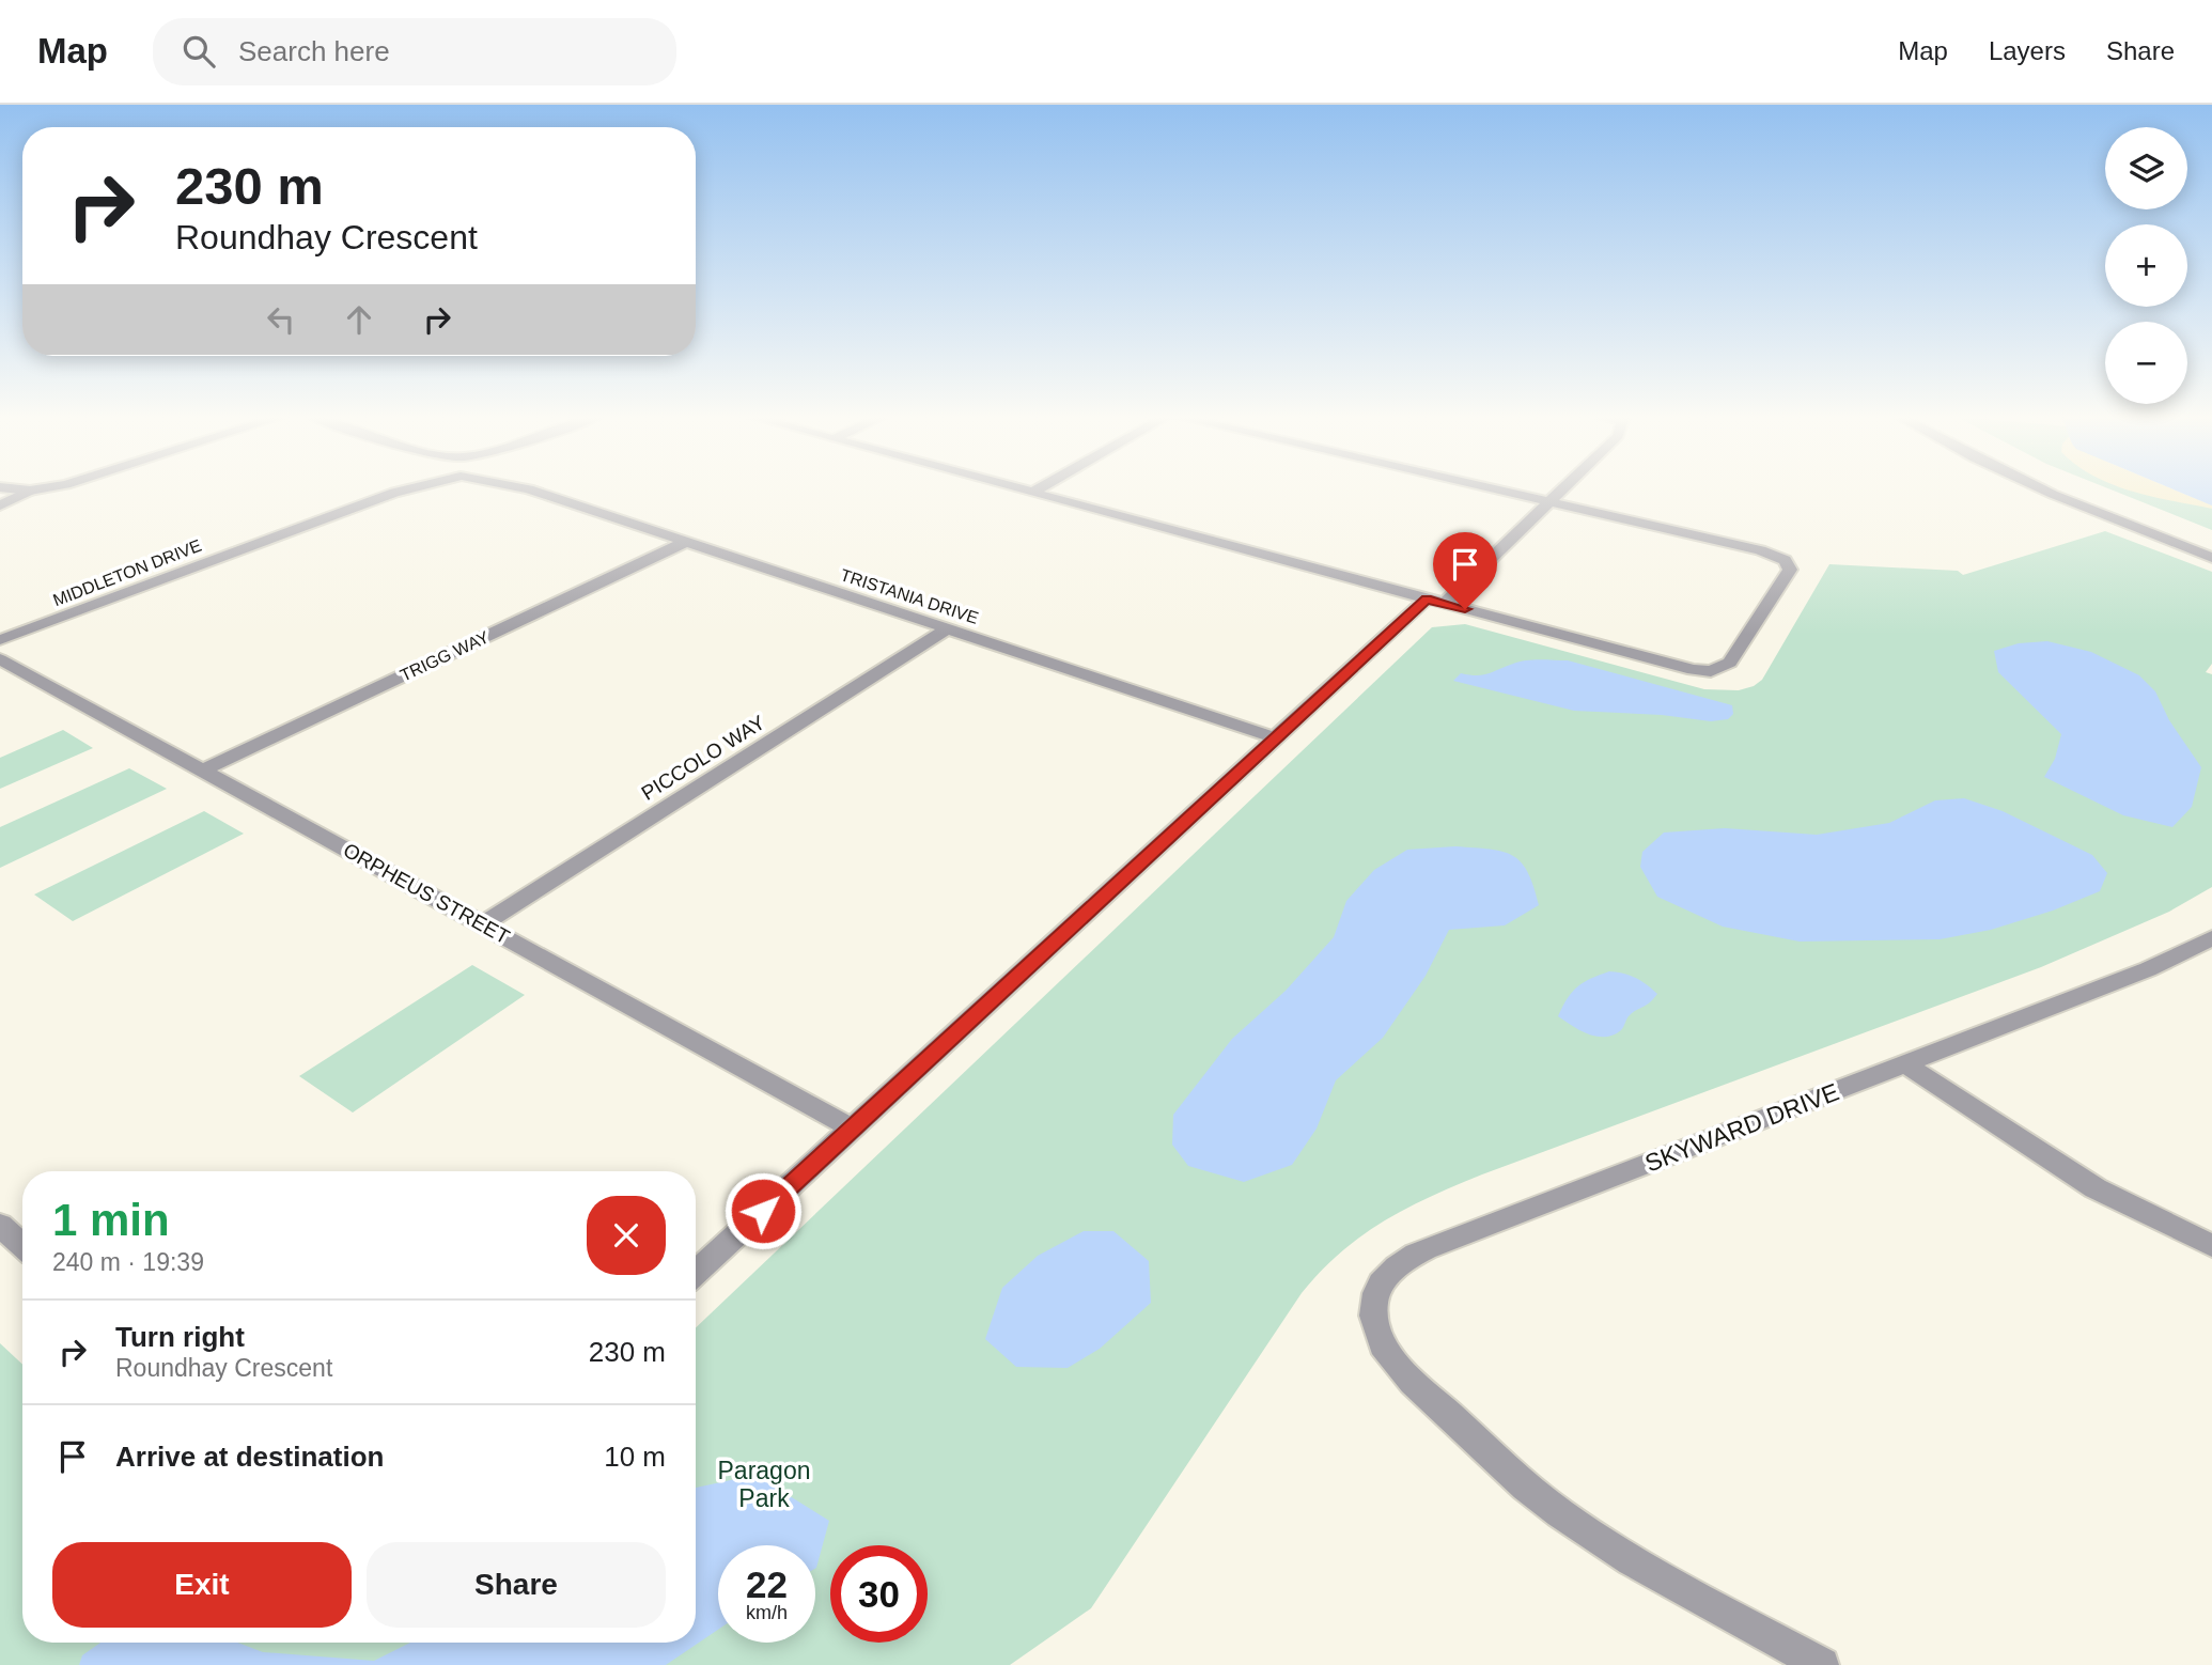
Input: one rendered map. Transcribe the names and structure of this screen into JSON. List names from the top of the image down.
{
  "streets": {
    "street": [
      "MIDDLETON DRIVE",
      "TRISTANIA DRIVE",
      "TRIGG WAY",
      "PICCOLO WAY",
      "ORPHEUS STREET",
      "SKYWARD DRIVE"
    ]
  },
  "crossings": [
    ["TRISTANIA DRIVE", "TRIGG WAY"],
    ["TRISTANIA DRIVE", "PICCOLO WAY"],
    ["TRIGG WAY", "ORPHEUS STREET"],
    ["PICCOLO WAY", "ORPHEUS STREET"]
  ],
  "parks": ["Paragon Park"],
  "page": {
    "header": "Map",
    "search": "Search here",
    "nav": ["Map", "Layers", "Share"],
    "map_buttons": ["+", "−"],
    "turn": ["230 m", "Roundhay Crescent"],
    "heading": ["1 min", "240 m · 19:39"],
    "list": [
      {
        "name": "Turn right",
        "note": "Roundhay Crescent",
        "value": "230 m"
      },
      {
        "name": "Arrive at destination",
        "value": "10 m"
      }
    ],
    "buttons": ["Exit", "Share"],
    "speed": "22 km/h",
    "limit": "30"
  }
}
